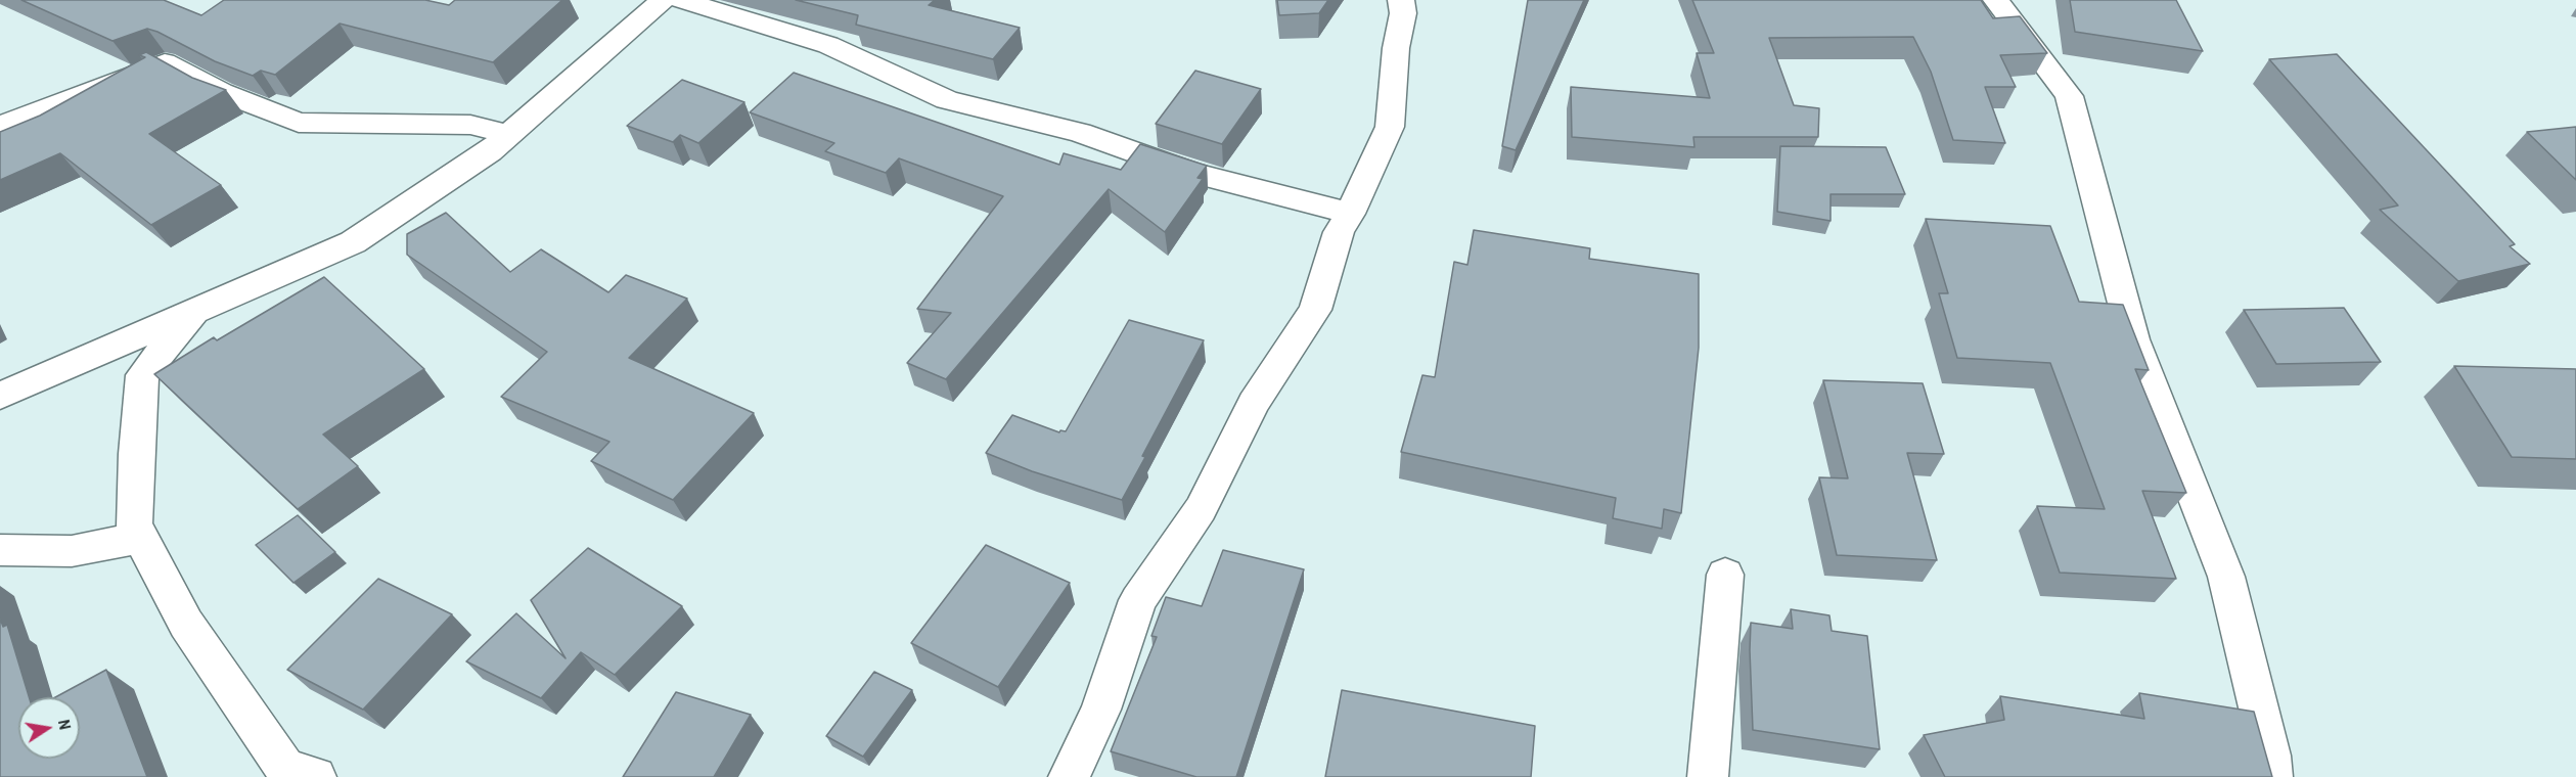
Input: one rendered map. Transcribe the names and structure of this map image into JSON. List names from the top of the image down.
{
  "north": "right"
}
